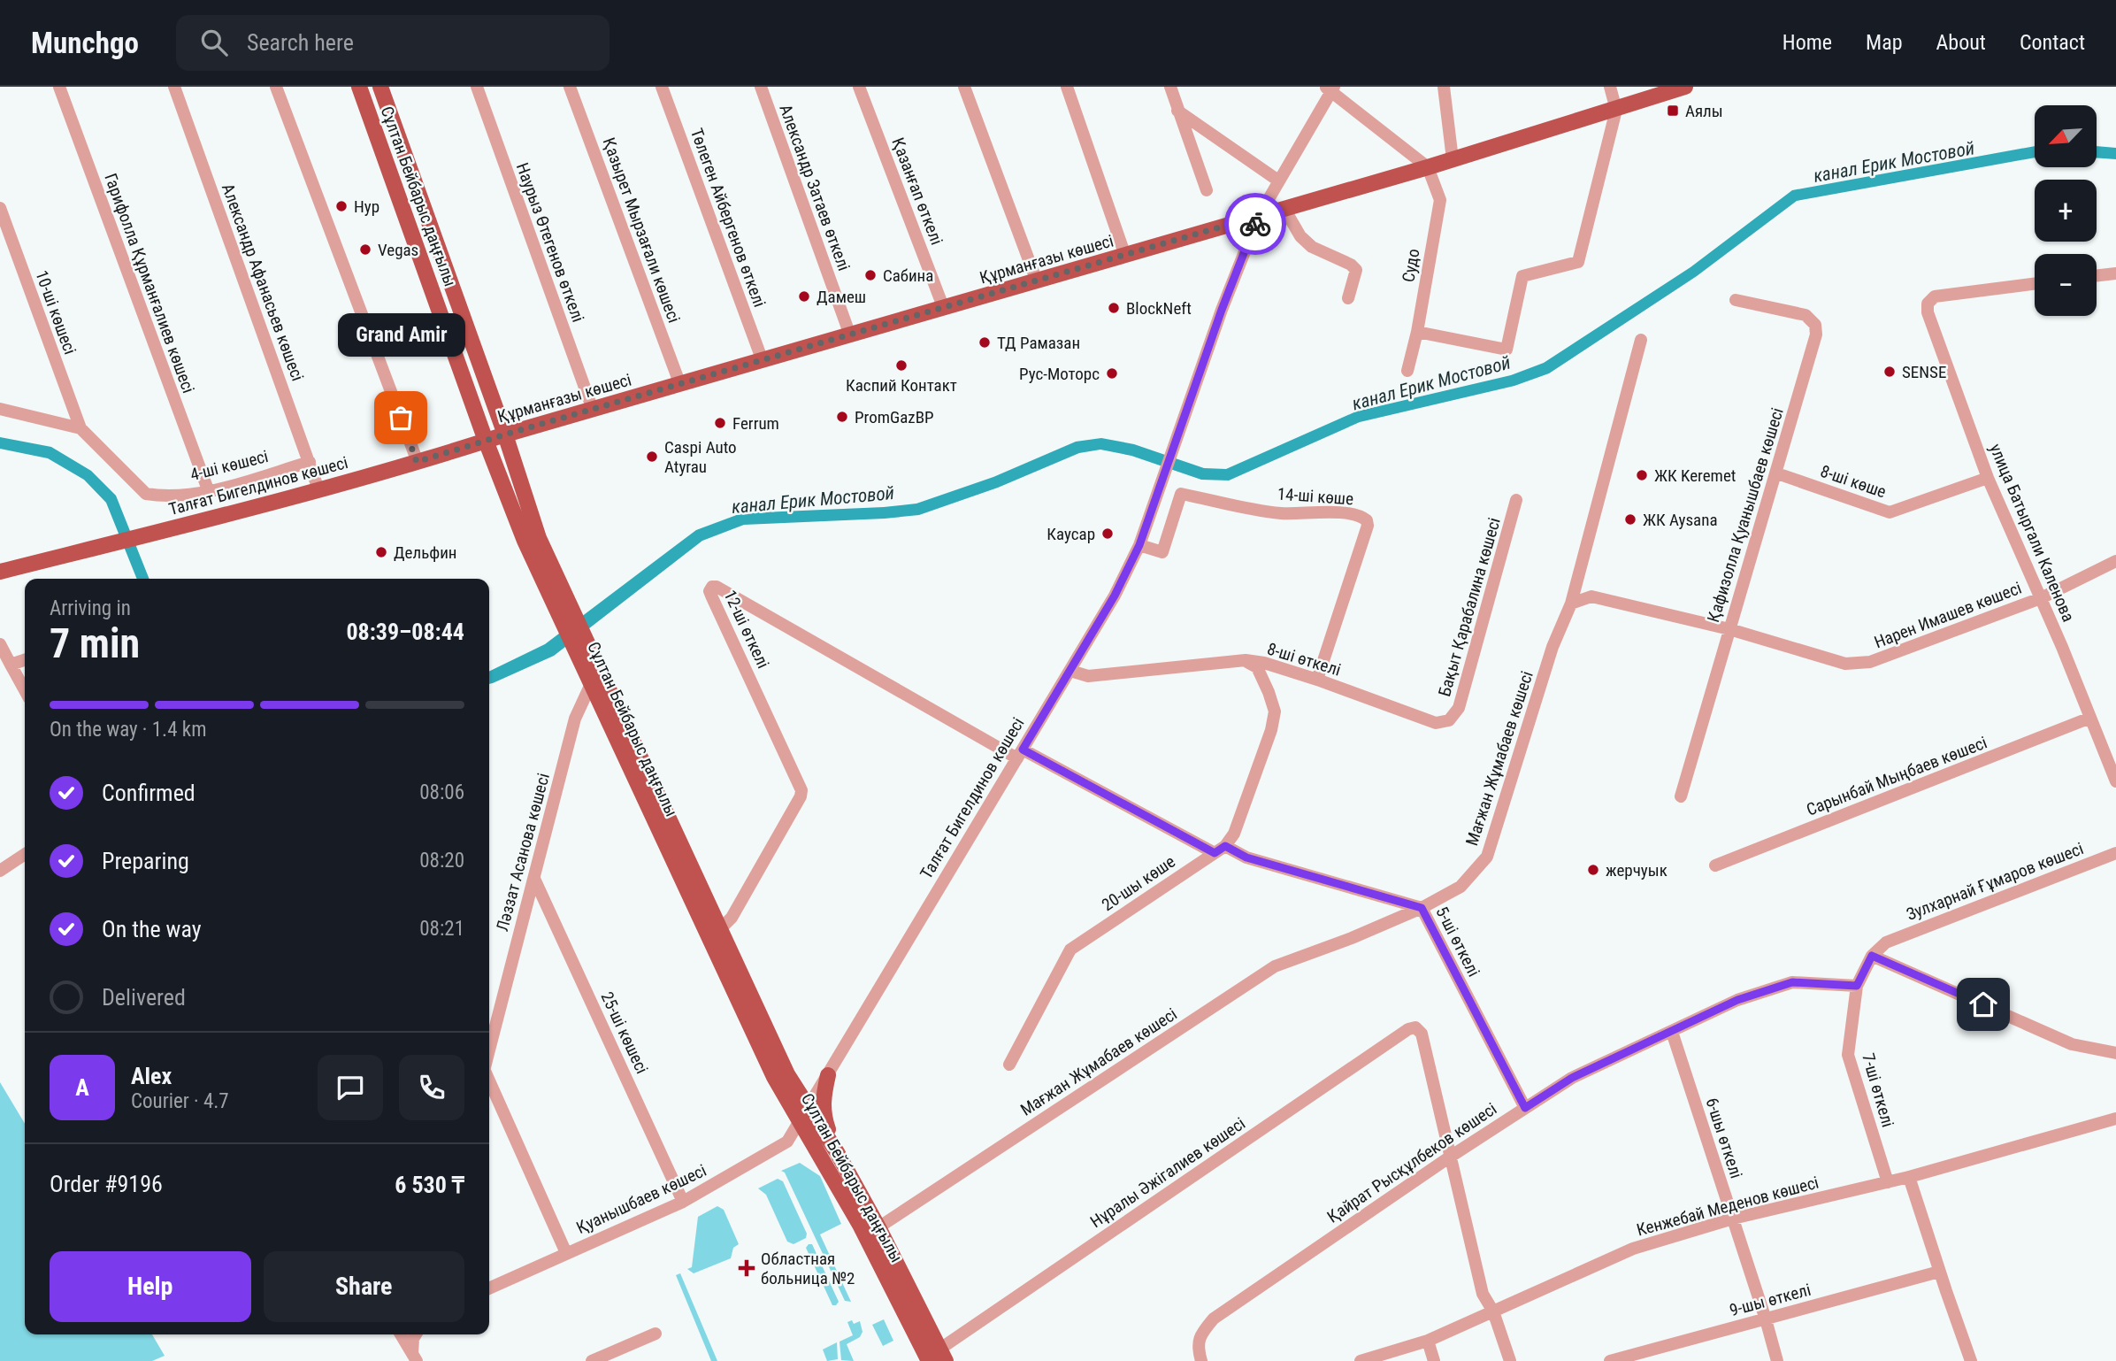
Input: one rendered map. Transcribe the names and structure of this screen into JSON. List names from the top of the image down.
{
  "streets": {
    "main road": ["Сұлтан Бейбарыс даңғылы", "Құрманғазы көшесі", "Талғат Бигелдинов көшесі"],
    "street": [
      "Александр Затаев өткелі",
      "Қазанғап өткелі",
      "Төлеген Айбергенов өткелі",
      "Қазырет Мырзағали көшесі",
      "Наурыз Өтегенов өткелі",
      "Судо",
      "Александр Афанасьев көшесі",
      "Гарифолла Құрманғалиев көшесі",
      "10-ші көшесі",
      "4-ші көшесі",
      "8-шi көше",
      "14-ші көше",
      "Қафизолла Қуанышбаев көшесi",
      "улица Батыргали Каленова",
      "Бақыт Қарабалина көшесі",
      "Нарен Имашев көшесi",
      "12-ші өткелі",
      "8-ші өткелі",
      "Мағжан Жұмабаев көшесі",
      "Сарынбай Мыңбаев көшесі",
      "Ләззат Асанова көшесі",
      "Зулхарнай Ғұмаров көшесі",
      "20-шы көше",
      "5-ші өткелі",
      "25-ші көшесі",
      "7-ші өткелі",
      "6-шы өткелі",
      "Қайрат Рысқұлбеков көшесі",
      "Нұралы Әжiгалиев көшесi",
      "Қуанышбаев көшесі",
      "Кенжебай Меденов көшесі",
      "9-шы өткелі"
    ]
  },
  "crossings": [
    ["Александр Затаев өткелі", "Құрманғазы көшесі"],
    ["Қазанғап өткелі", "Құрманғазы көшесі"],
    ["Сұлтан Бейбарыс даңғылы", "Құрманғазы көшесі"],
    ["Сұлтан Бейбарыс даңғылы", "Талғат Бигелдинов көшесі"],
    ["Сұлтан Бейбарыс даңғылы", "12-ші өткелі"],
    ["Сұлтан Бейбарыс даңғылы", "Мағжан Жұмабаев көшесі"],
    ["Сұлтан Бейбарыс даңғылы", "Ләззат Асанова көшесі"],
    ["Сұлтан Бейбарыс даңғылы", "Нұралы Әжiгалиев көшесi"],
    ["Сұлтан Бейбарыс даңғылы", "Қуанышбаев көшесі"],
    ["Төлеген Айбергенов өткелі", "Құрманғазы көшесі"],
    ["Қазырет Мырзағали көшесі", "Құрманғазы көшесі"],
    ["Наурыз Өтегенов өткелі", "Құрманғазы көшесі"],
    ["Құрманғазы көшесі", "Судо"],
    ["Құрманғазы көшесі", "Талғат Бигелдинов көшесі"],
    ["Александр Афанасьев көшесі", "4-ші көшесі"],
    ["Александр Афанасьев көшесі", "Талғат Бигелдинов көшесі"],
    ["Гарифолла Құрманғалиев көшесі", "4-ші көшесі"],
    ["10-ші көшесі", "4-ші көшесі"],
    ["8-шi көше", "Қафизолла Қуанышбаев көшесi"],
    ["8-шi көше", "улица Батыргали Каленова"],
    ["Талғат Бигелдинов көшесі", "14-ші көше"],
    ["Талғат Бигелдинов көшесі", "12-ші өткелі"],
    ["Талғат Бигелдинов көшесі", "8-ші өткелі"],
    ["Талғат Бигелдинов көшесі", "5-ші өткелі"],
    ["Талғат Бигелдинов көшесі", "Қуанышбаев көшесі"],
    ["14-ші көше", "8-ші өткелі"],
    ["Қафизолла Қуанышбаев көшесi", "Нарен Имашев көшесi"],
    ["улица Батыргали Каленова", "Нарен Имашев көшесi"],
    ["улица Батыргали Каленова", "Сарынбай Мыңбаев көшесі"],
    ["Бақыт Қарабалина көшесі", "8-ші өткелі"],
    ["Нарен Имашев көшесi", "Мағжан Жұмабаев көшесі"],
    ["12-ші өткелі", "5-ші өткелі"],
    ["8-ші өткелі", "20-шы көше"],
    ["Мағжан Жұмабаев көшесі", "5-ші өткелі"],
    ["Ләззат Асанова көшесі", "25-ші көшесі"],
    ["Зулхарнай Ғұмаров көшесі", "7-ші өткелі"],
    ["20-шы көше", "5-ші өткелі"],
    ["5-ші өткелі", "Қайрат Рысқұлбеков көшесі"],
    ["25-ші көшесі", "Қуанышбаев көшесі"],
    ["7-ші өткелі", "Қайрат Рысқұлбеков көшесі"],
    ["7-ші өткелі", "Кенжебай Меденов көшесі"],
    ["6-шы өткелі", "Қайрат Рысқұлбеков көшесі"],
    ["6-шы өткелі", "Кенжебай Меденов көшесі"],
    ["6-шы өткелі", "9-шы өткелі"],
    ["Қайрат Рысқұлбеков көшесі", "Нұралы Әжiгалиев көшесi"]
  ],
  "water": ["канал Ерик Мостовой"],
  "places": {
    "transit": ["Аялы"],
    "other": [
      "Нур",
      "Vegas",
      "Сабина",
      "Дамеш",
      "BlockNeft",
      "ТД Рамазан",
      "Каспий Контакт",
      "SENSE",
      "Рус-Моторс",
      "PromGazBP",
      "Grand Amir",
      "Ferrum",
      "Caspi Auto Atyrau",
      "ЖК Keremet",
      "ЖК Aysana",
      "Каусар",
      "Дельфин",
      "жерчуык"
    ],
    "health": ["Областная больница №2"]
  },
  "north": "bottom left",
  "page": {
    "header": "Munchgo",
    "search": "Search here",
    "nav": [
      "Home",
      "Map",
      "About",
      "Contact"
    ],
    "map_buttons": ["+", "−"],
    "bubble": "Grand Amir",
    "heading": ["7 min", "Arriving in", "08:39–08:44"],
    "panel": [
      "Alex",
      "Courier · 4.7",
      "Order #9196",
      "6 530 ₸"
    ],
    "bar": "On the way · 1.4 km",
    "list": [
      ["Confirmed", "08:06"],
      ["Preparing", "08:20"],
      ["On the way", "08:21"],
      "Delivered"
    ],
    "round": "A",
    "buttons": ["Help", "Share"]
  }
}
